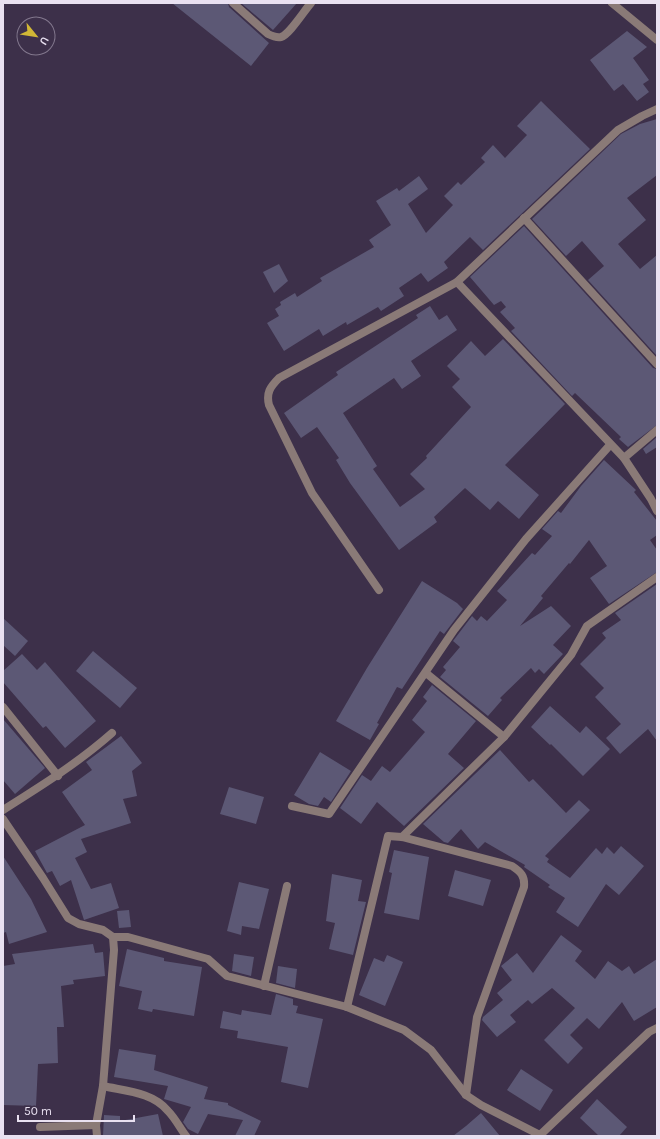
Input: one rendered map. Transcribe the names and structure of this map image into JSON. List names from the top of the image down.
{
  "scale_bar": "50 m",
  "north": "bottom right"
}
